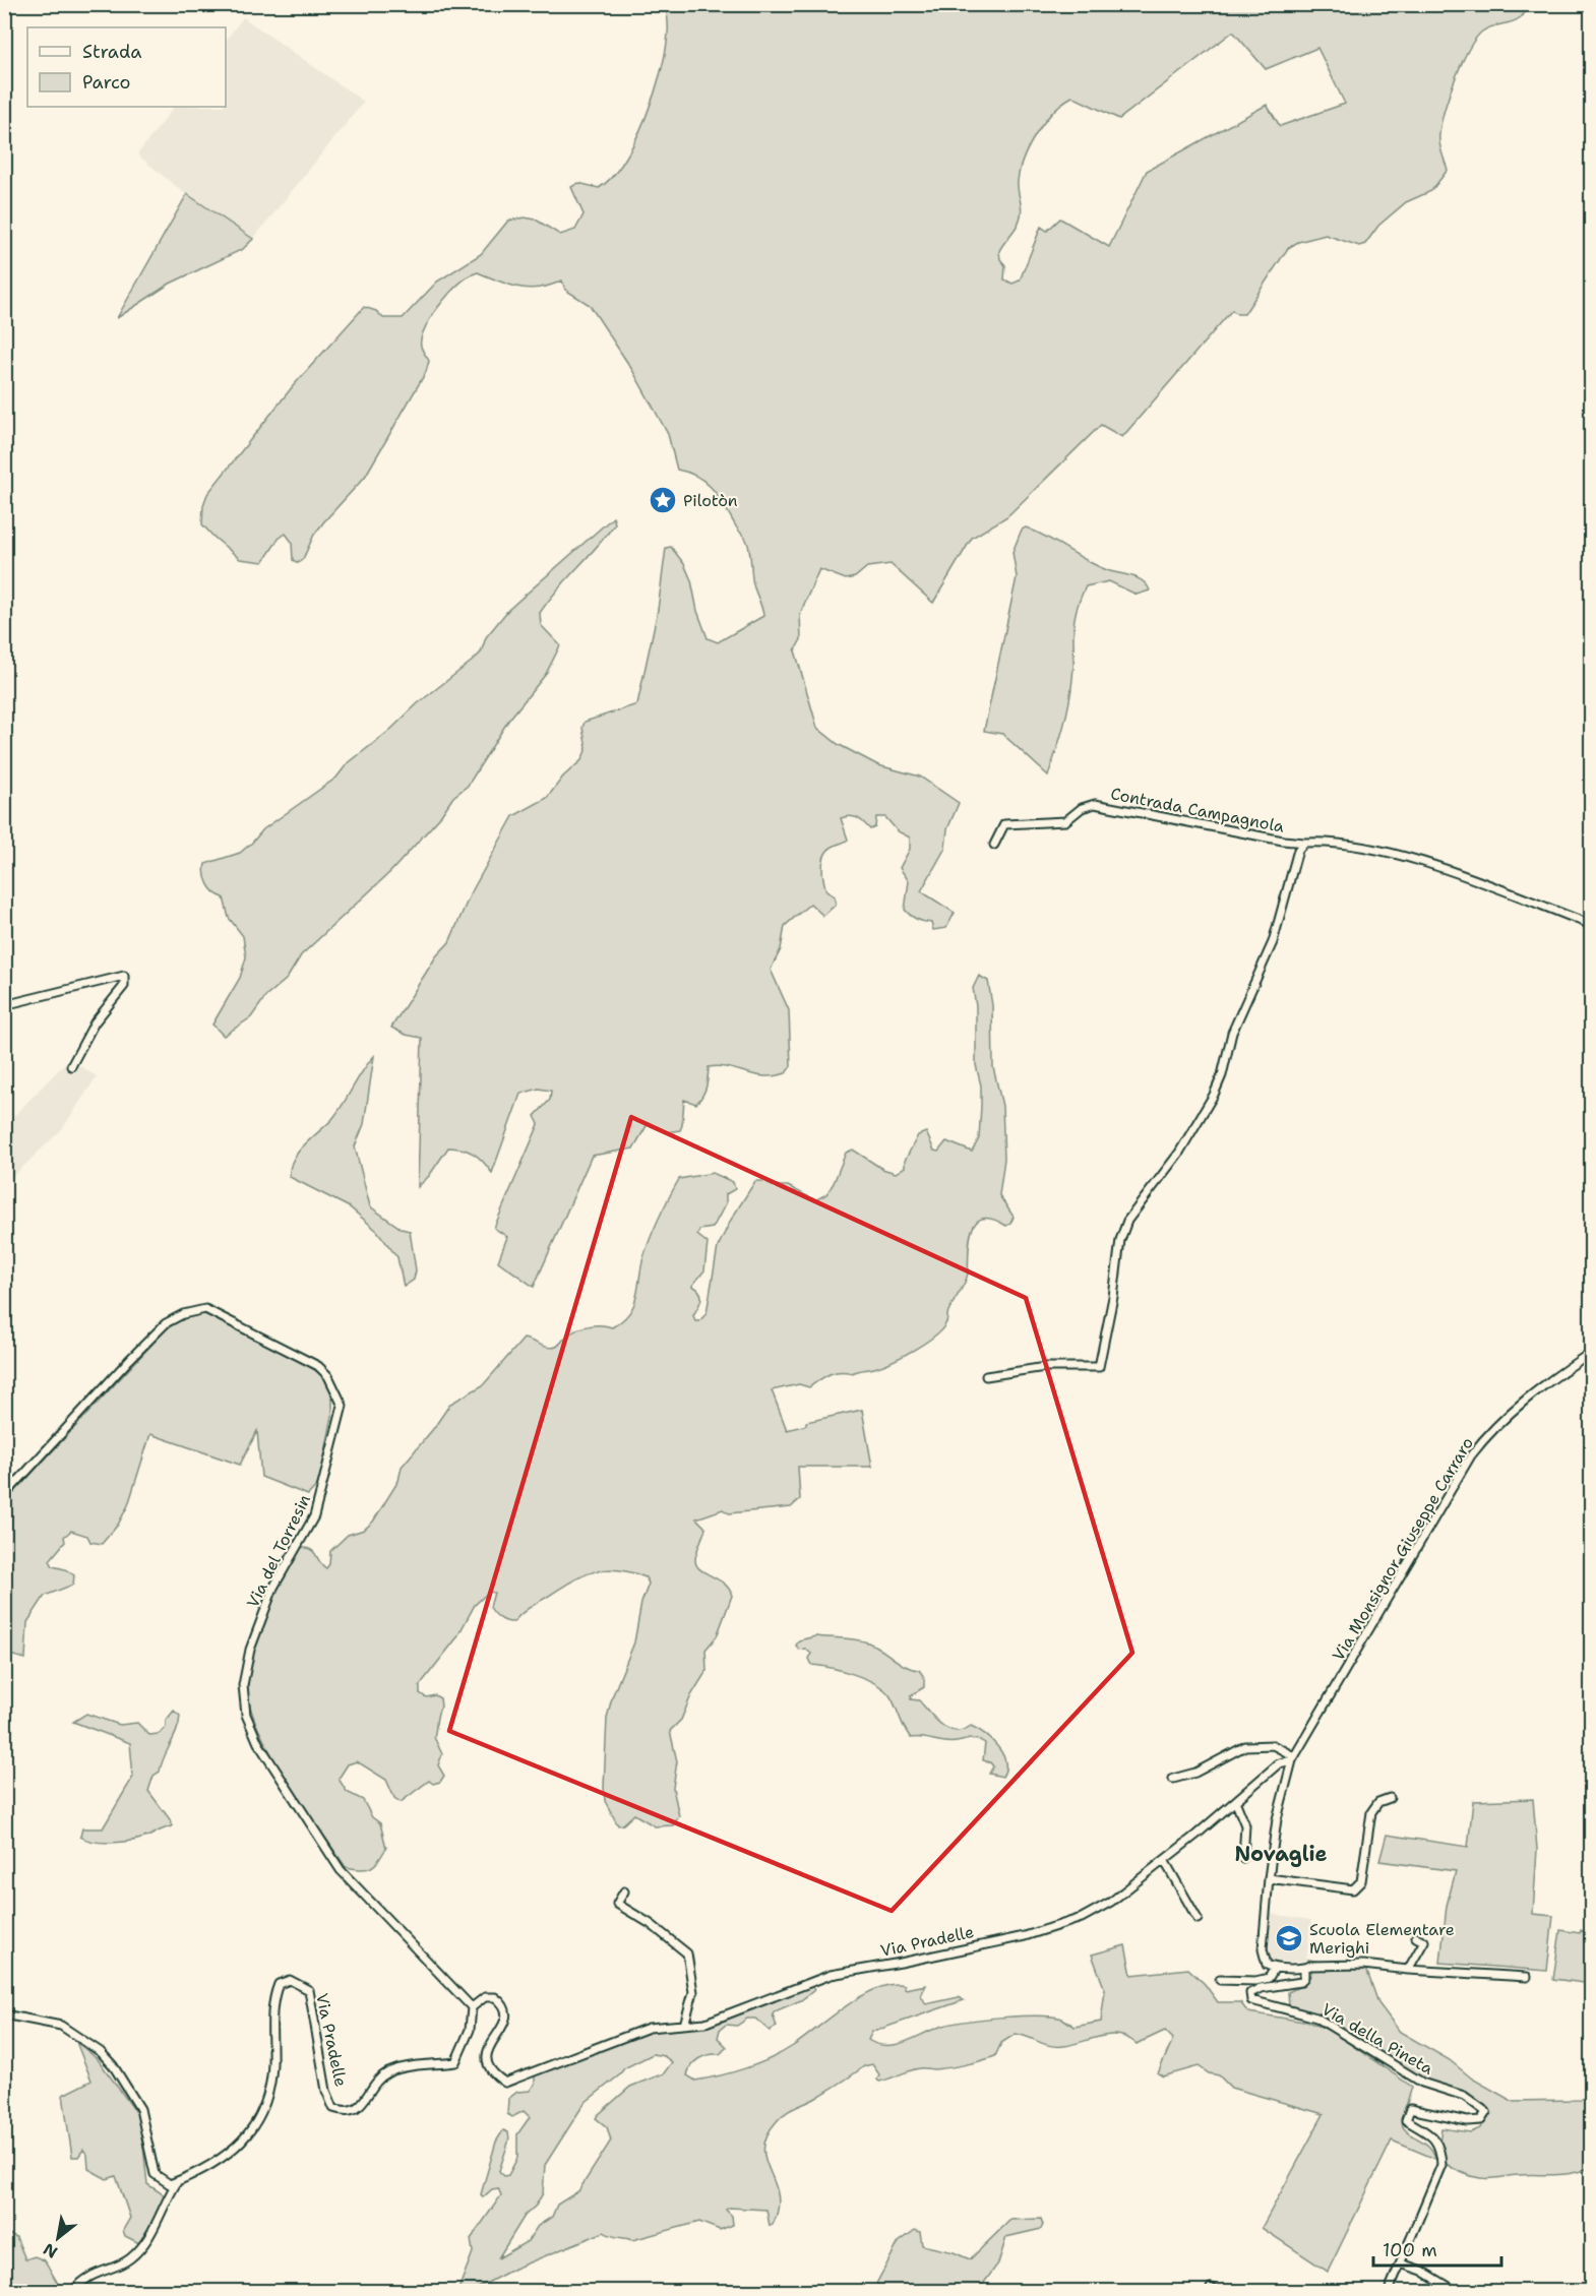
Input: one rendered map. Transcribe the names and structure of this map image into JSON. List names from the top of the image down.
{
  "streets": {
    "street": [
      "Contrada Campagnola",
      "Via Monsignor Giuseppe Carraro",
      "Via del Torresin",
      "Via Pradelle",
      "Via della Pineta"
    ]
  },
  "crossings": [
    ["Via Monsignor Giuseppe Carraro", "Via Pradelle"],
    ["Via del Torresin", "Via Pradelle"]
  ],
  "districts": ["Novaglie"],
  "places": {
    "place": ["Pilotòn"],
    "school or university": ["Scuola Elementare Merighi"]
  },
  "legend": ["Strada", "Parco"],
  "scale_bar": "100 m",
  "north": "bottom left"
}
